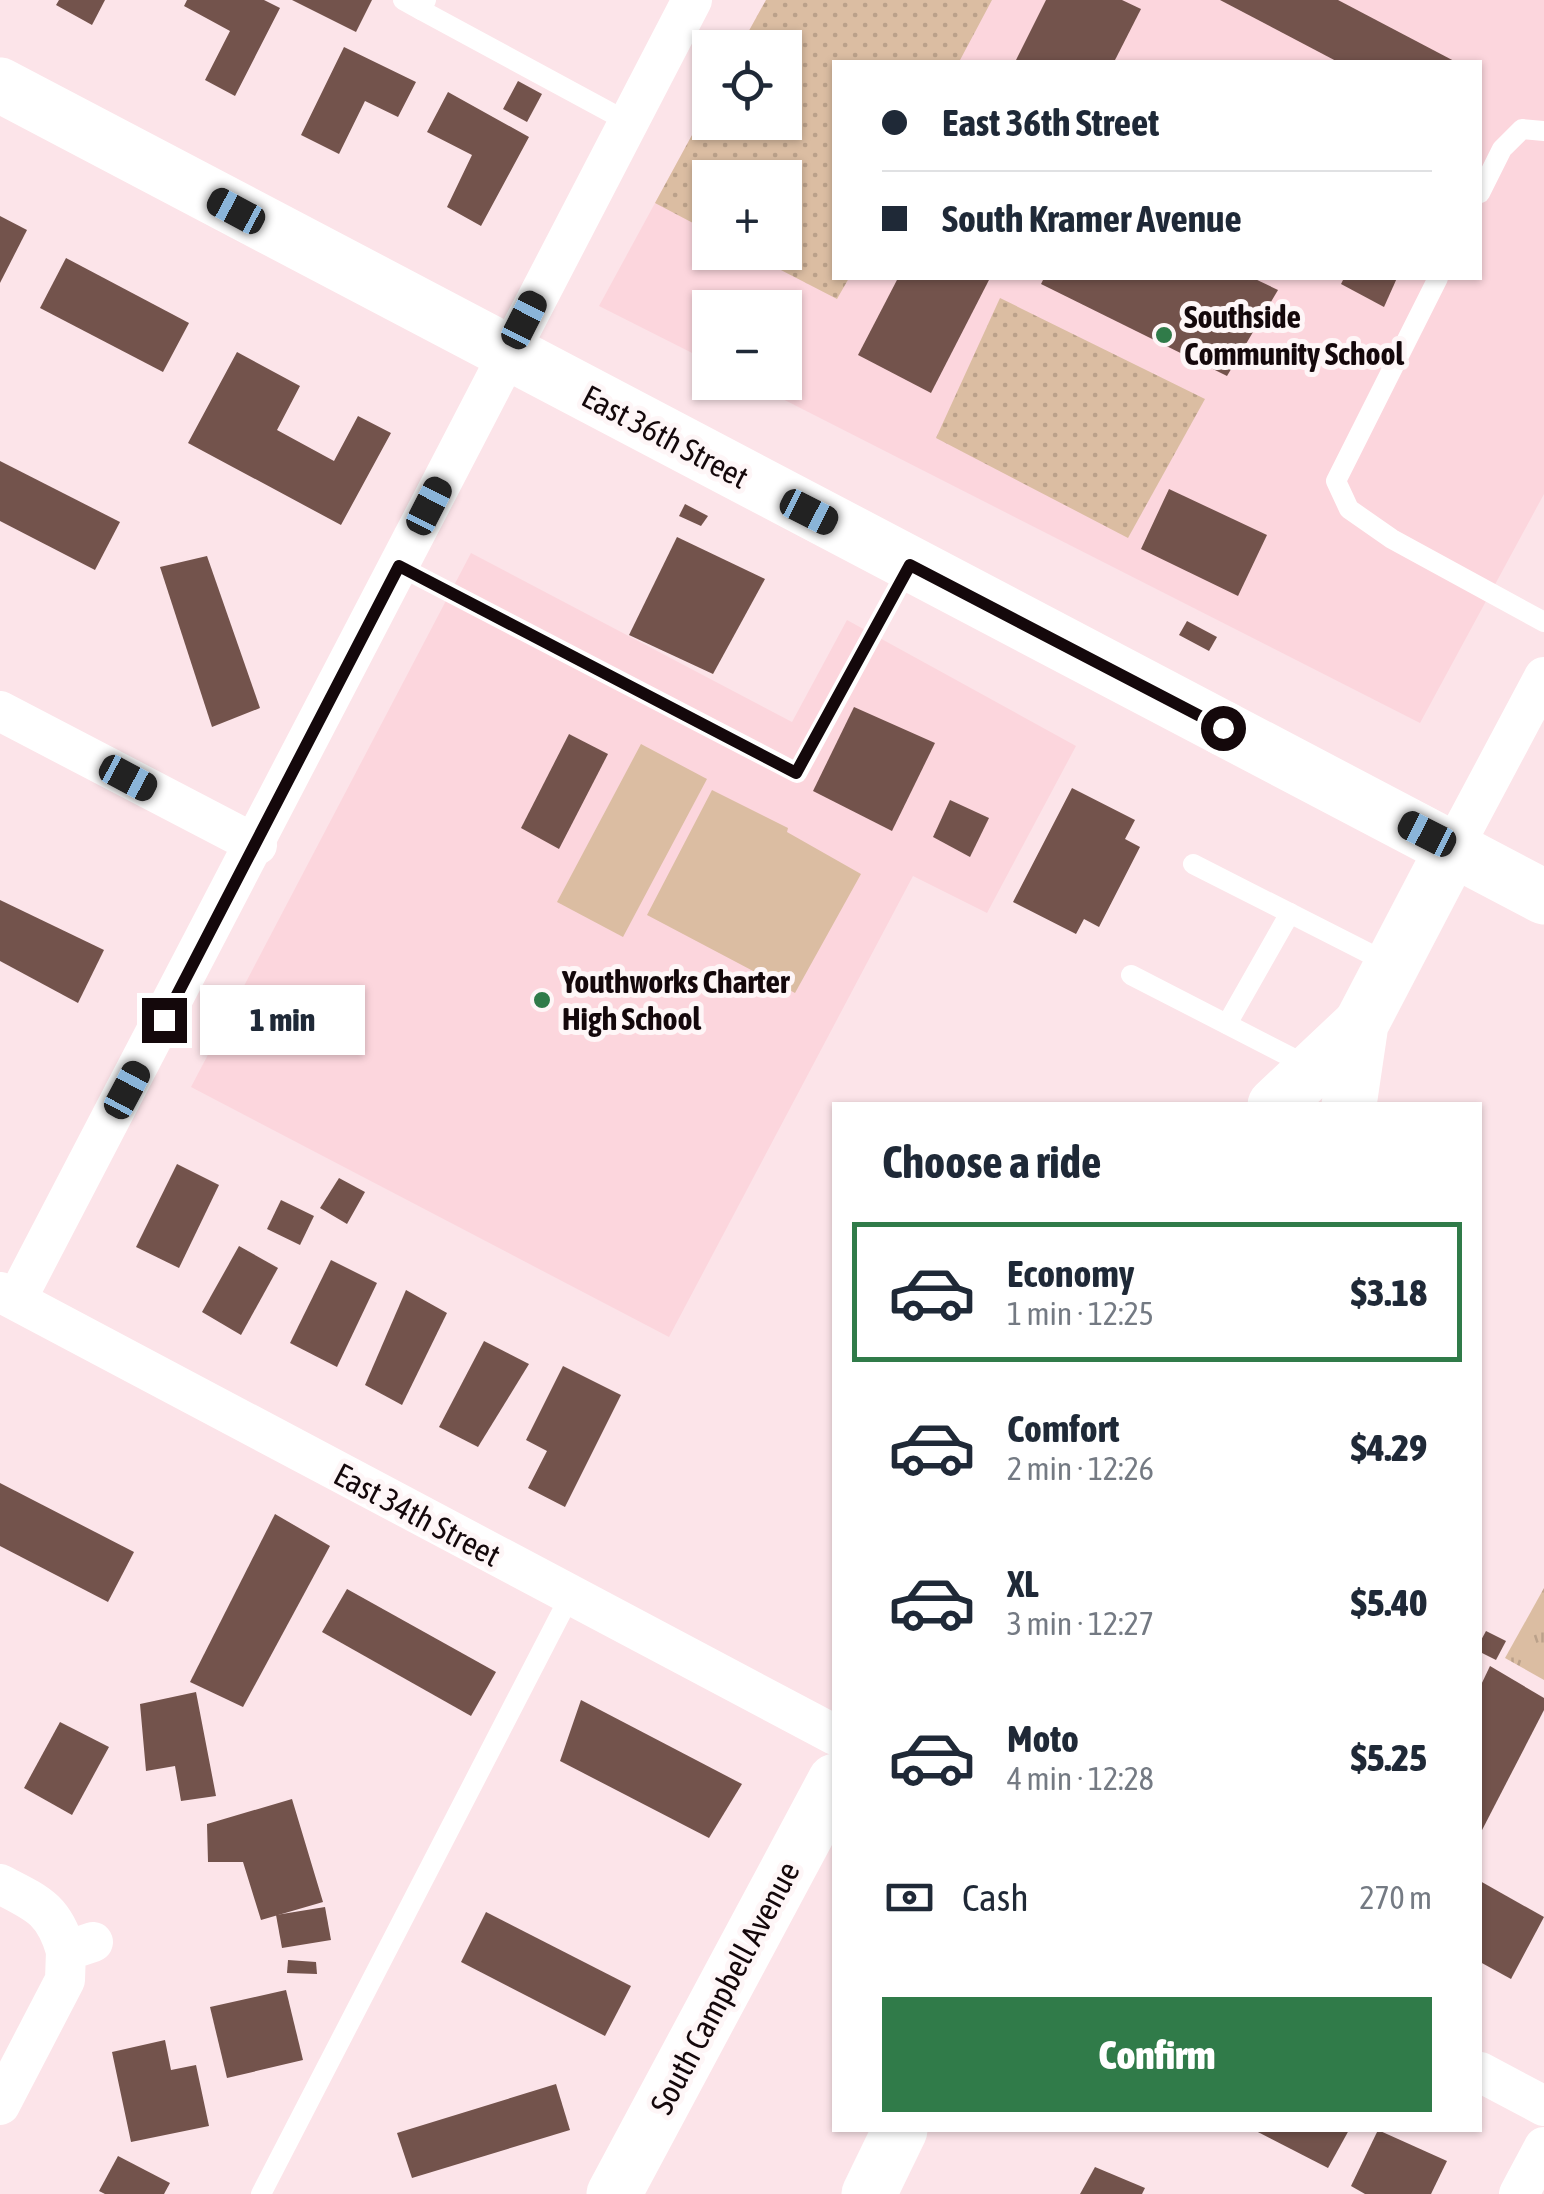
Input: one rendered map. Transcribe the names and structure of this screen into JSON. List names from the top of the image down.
{
  "streets": {
    "main road": ["East 36th Street", "South Campbell Avenue"],
    "street": ["East 34th Street"]
  },
  "places": ["Southside Community School", "Youthworks Charter High School"],
  "page": {
    "map_buttons": ["+", "−"],
    "banner": ["East 36th Street", "South Kramer Avenue"],
    "bubble": "1 min",
    "heading": "Choose a ride",
    "list": [
      {
        "name": "Economy",
        "note": "1 min · 12:25",
        "value": "$3.18"
      },
      {
        "name": "Comfort",
        "note": "2 min · 12:26",
        "value": "$4.29"
      },
      {
        "name": "XL",
        "note": "3 min · 12:27",
        "value": "$5.40"
      },
      {
        "name": "Moto",
        "note": "4 min · 12:28",
        "value": "$5.25"
      }
    ],
    "pay": ["Cash", "270 m"],
    "buttons": "Confirm"
  }
}
